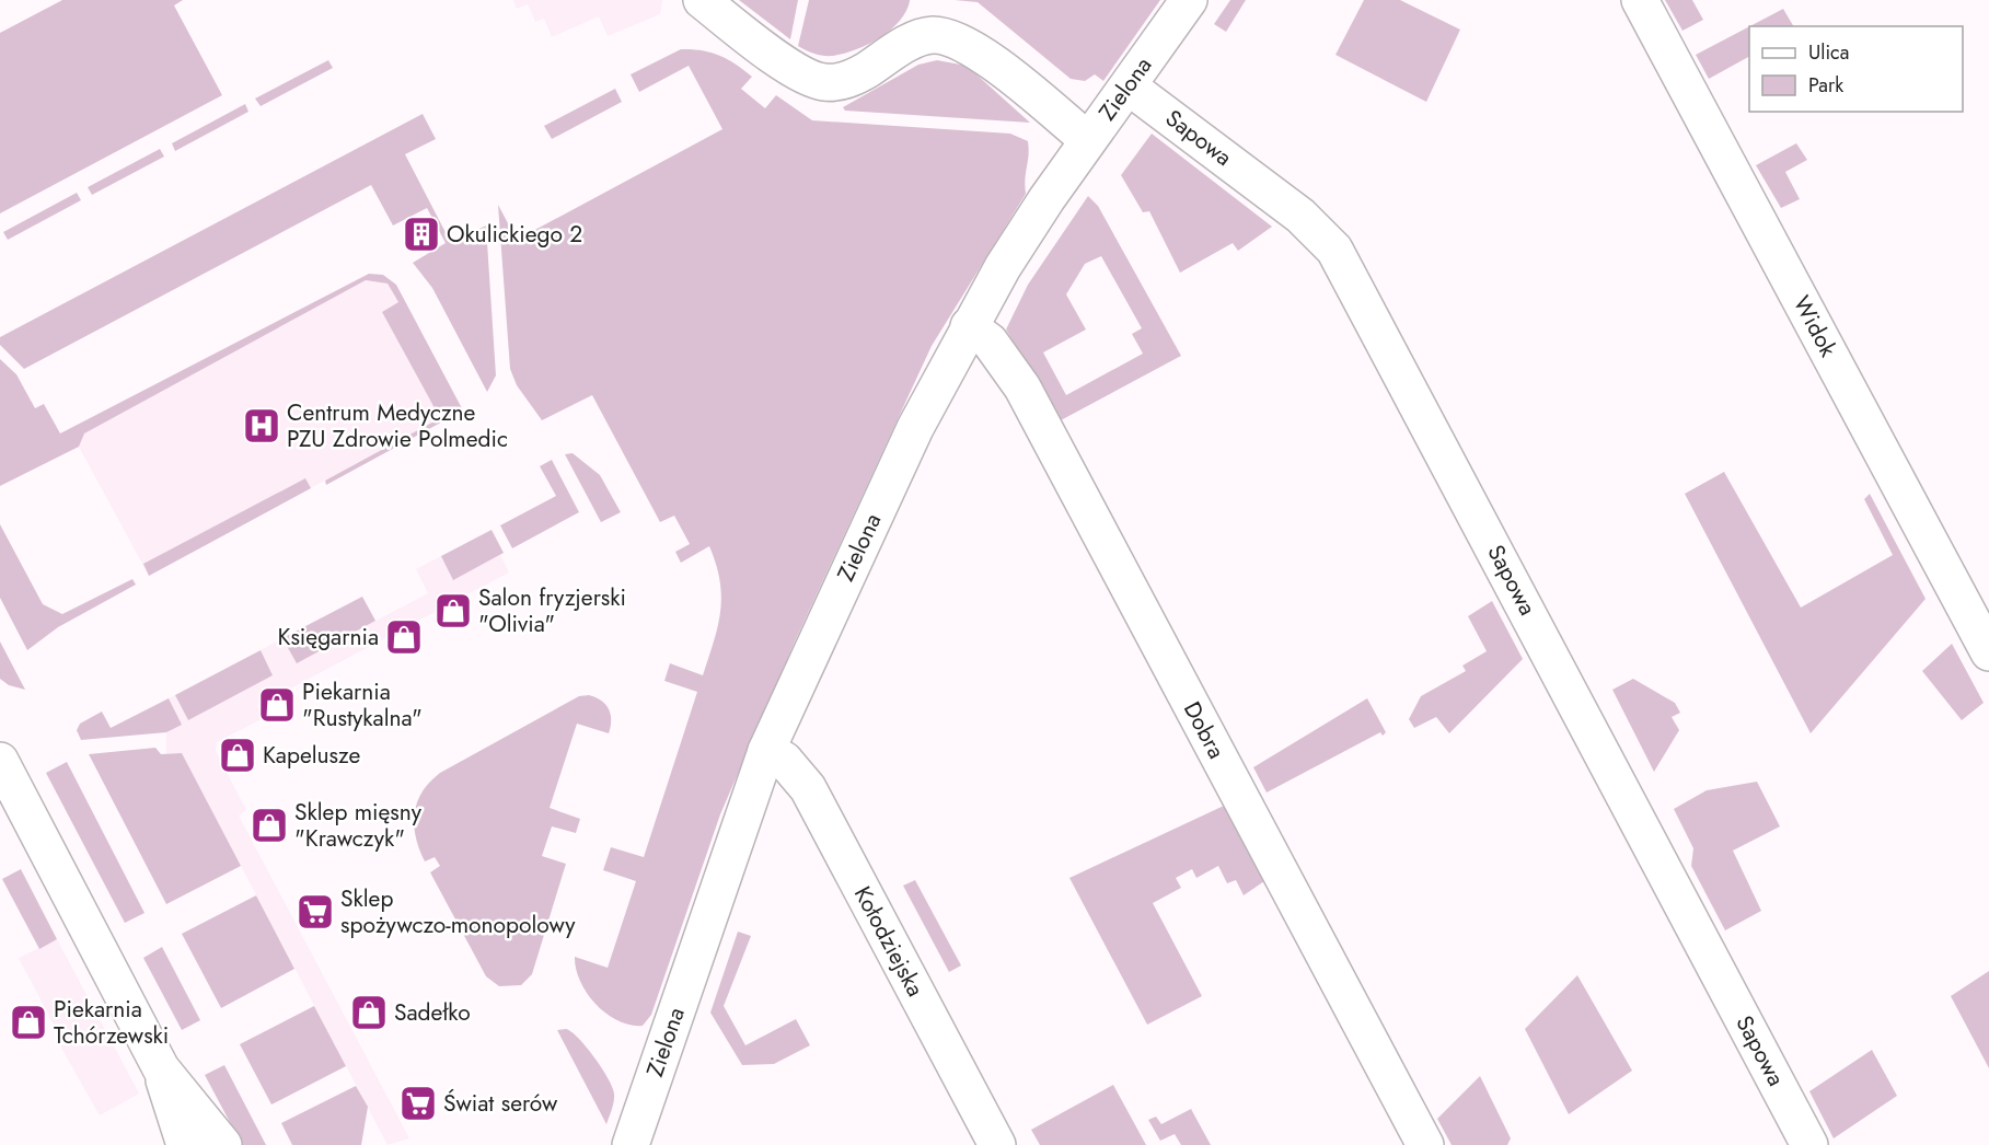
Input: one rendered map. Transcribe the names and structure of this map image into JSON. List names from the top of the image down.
{
  "streets": {
    "street": [
      "Zielona",
      "Sapowa",
      "Widok",
      "Dobra",
      "Kołodziejska"
    ]
  },
  "crossings": [
    ["Zielona", "Sapowa"],
    ["Zielona", "Dobra"],
    ["Zielona", "Kołodziejska"]
  ],
  "places": {
    "building": ["Okulickiego 2"],
    "hospital": ["Centrum Medyczne PZU Zdrowie Polmedic"],
    "shop": [
      "Salon fryzjerski \"Olivia\"",
      "Księgarnia",
      "Piekarnia \"Rustykalna\"",
      "Kapelusze",
      "Sklep mięsny \"Krawczyk\"",
      "Sadełko",
      "Piekarnia Tchórzewski"
    ],
    "supermarket": ["Sklep spożywczo-monopolowy", "Świat serów"]
  },
  "legend": ["Ulica", "Park"]
}
